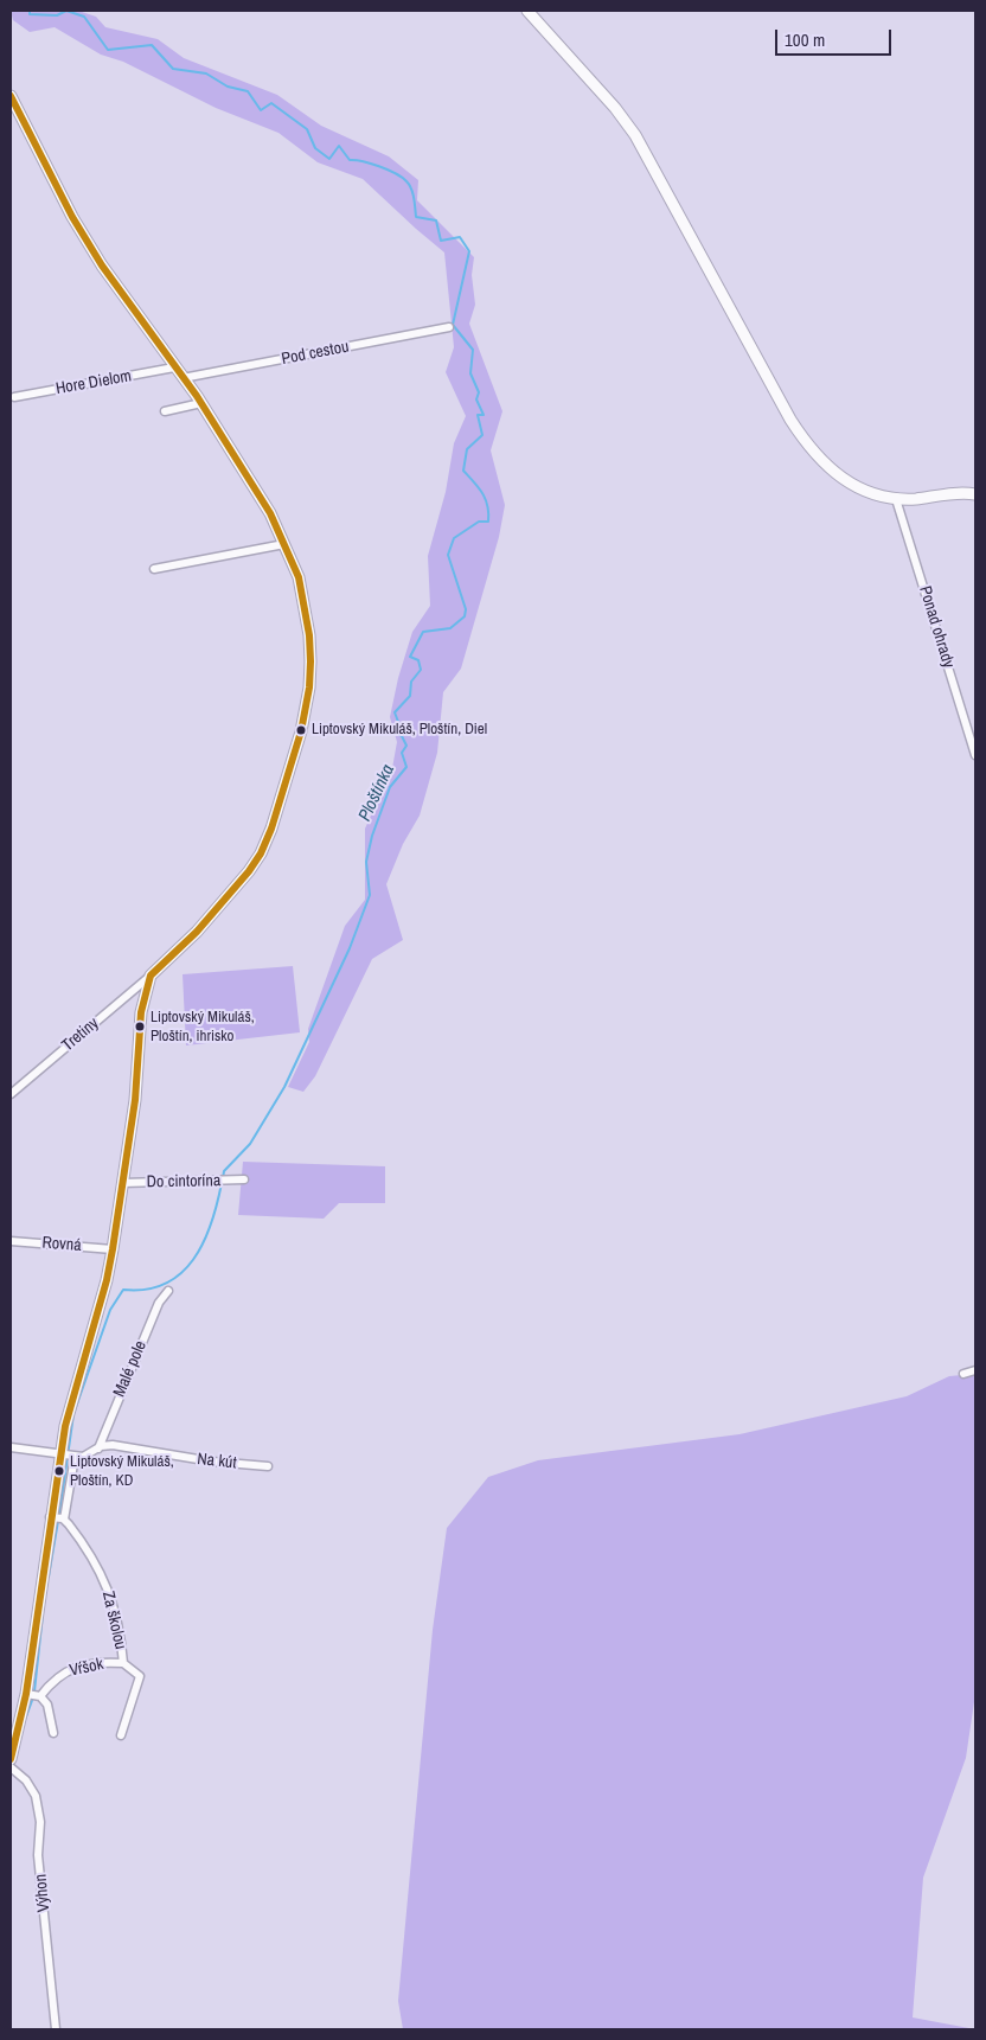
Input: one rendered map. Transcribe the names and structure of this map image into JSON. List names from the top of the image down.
{
  "streets": {
    "street": [
      "Pod cestou",
      "Hore Dielom",
      "Ponad ohrady",
      "Tretiny",
      "Do cintorína",
      "Rovná",
      "Malé pole",
      "Na kút",
      "Za školou",
      "Vŕšok",
      "Výhon"
    ]
  },
  "crossings": [
    ["Malé pole", "Na kút"],
    ["Za školou", "Vŕšok"]
  ],
  "water": ["Ploštínka"],
  "places": ["Liptovský Mikuláš, Ploštín, Diel", "Liptovský Mikuláš, Ploštín, ihrisko", "Liptovský Mikuláš, Ploštín, KD"],
  "scale_bar": "100 m"
}
